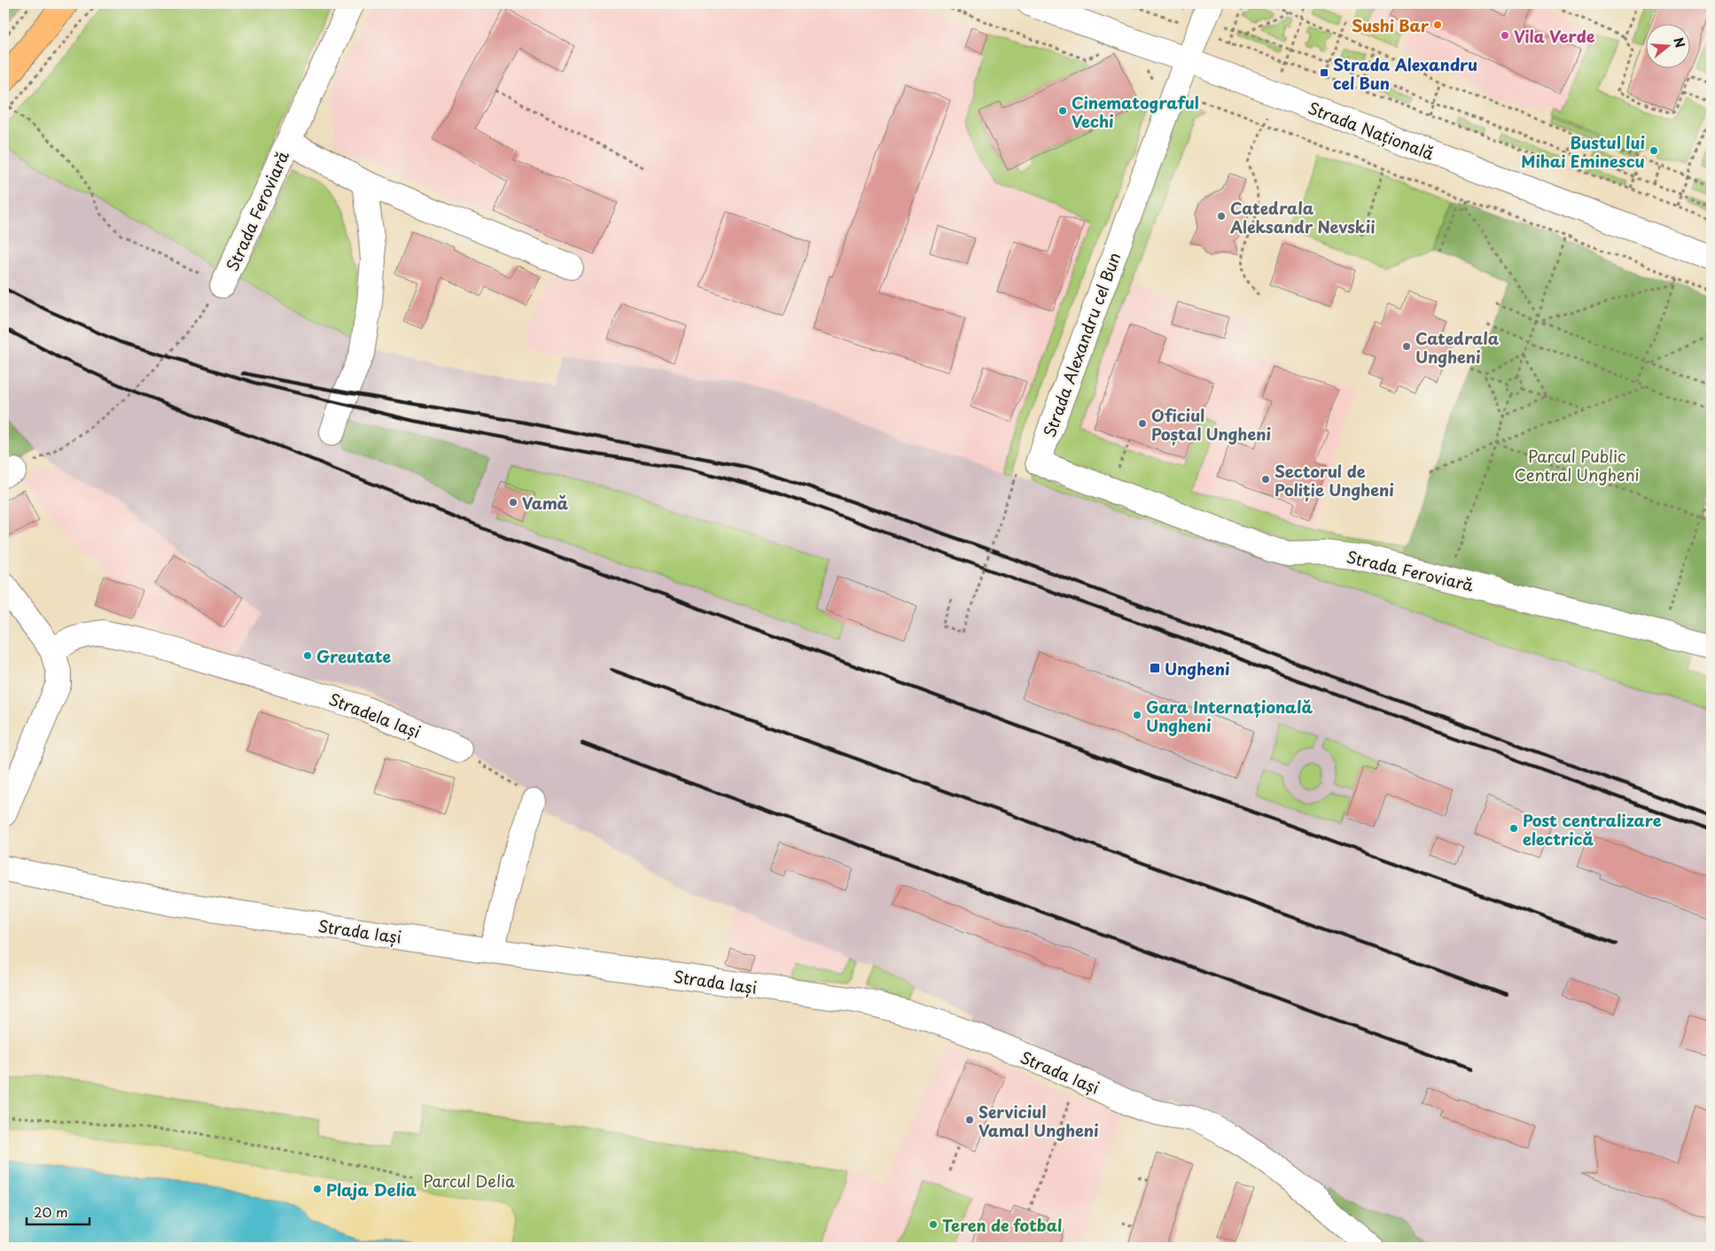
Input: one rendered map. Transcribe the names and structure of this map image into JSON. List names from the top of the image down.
{
  "streets": {
    "street": [
      "Strada Națională",
      "Strada Feroviară",
      "Strada Alexandru cel Bun",
      "Stradela Iași",
      "Strada Iași"
    ]
  },
  "crossings": [
    ["Strada Națională", "Strada Alexandru cel Bun"],
    ["Strada Feroviară", "Strada Alexandru cel Bun"]
  ],
  "parks": ["Parcul Public Central Ungheni", "Parcul Delia"],
  "places": {
    "other": [
      "Sushi Bar",
      "Vila Verde",
      "Cinematograful Vechi",
      "Bustul lui Mihai Eminescu",
      "Catedrala Aleksandr Nevskii",
      "Catedrala Ungheni",
      "Oficiul Poștal Ungheni",
      "Sectorul de Poliție Ungheni",
      "Vamă",
      "Greutate",
      "Gara Internațională Ungheni",
      "Post centralizare electrică",
      "Serviciul Vamal Ungheni",
      "Plaja Delia",
      "Teren de fotbal"
    ],
    "transit": ["Strada Alexandru cel Bun", "Ungheni"]
  },
  "scale_bar": "20 m",
  "north": "right"
}
